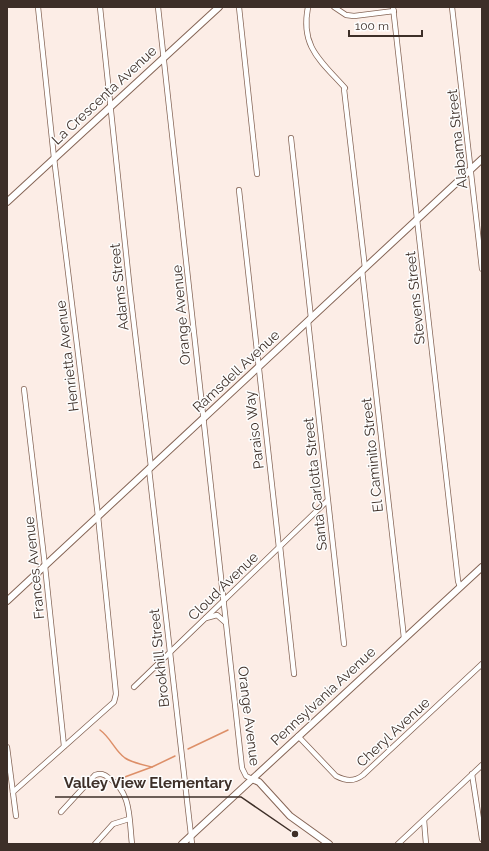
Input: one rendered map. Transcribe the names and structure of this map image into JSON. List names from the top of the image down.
{
  "streets": {
    "street": [
      "La Crescenta Avenue",
      "Alabama Street",
      "Adams Street",
      "Stevens Street",
      "Orange Avenue",
      "Henrietta Avenue",
      "Ramsdell Avenue",
      "Paraiso Way",
      "El Caminito Street",
      "Santa Carlotta Street",
      "Frances Avenue",
      "Cloud Avenue",
      "Brookhill Street",
      "Pennsylvania Avenue",
      "Cheryl Avenue"
    ]
  },
  "crossings": [
    ["La Crescenta Avenue", "Adams Street"],
    ["La Crescenta Avenue", "Orange Avenue"],
    ["La Crescenta Avenue", "Henrietta Avenue"],
    ["Alabama Street", "Ramsdell Avenue"],
    ["Adams Street", "Ramsdell Avenue"],
    ["Adams Street", "Brookhill Street"],
    ["Stevens Street", "Ramsdell Avenue"],
    ["Stevens Street", "Pennsylvania Avenue"],
    ["Orange Avenue", "Ramsdell Avenue"],
    ["Orange Avenue", "Cloud Avenue"],
    ["Orange Avenue", "Pennsylvania Avenue"],
    ["Henrietta Avenue", "Ramsdell Avenue"],
    ["Henrietta Avenue", "Frances Avenue"],
    ["Ramsdell Avenue", "Paraiso Way"],
    ["Ramsdell Avenue", "El Caminito Street"],
    ["Ramsdell Avenue", "Santa Carlotta Street"],
    ["Ramsdell Avenue", "Frances Avenue"],
    ["Ramsdell Avenue", "Brookhill Street"],
    ["Paraiso Way", "Cloud Avenue"],
    ["El Caminito Street", "Pennsylvania Avenue"],
    ["Santa Carlotta Street", "Cloud Avenue"],
    ["Cloud Avenue", "Brookhill Street"],
    ["Brookhill Street", "Pennsylvania Avenue"],
    ["Pennsylvania Avenue", "Cheryl Avenue"]
  ],
  "places": ["Valley View Elementary"],
  "scale_bar": "100 m"
}
